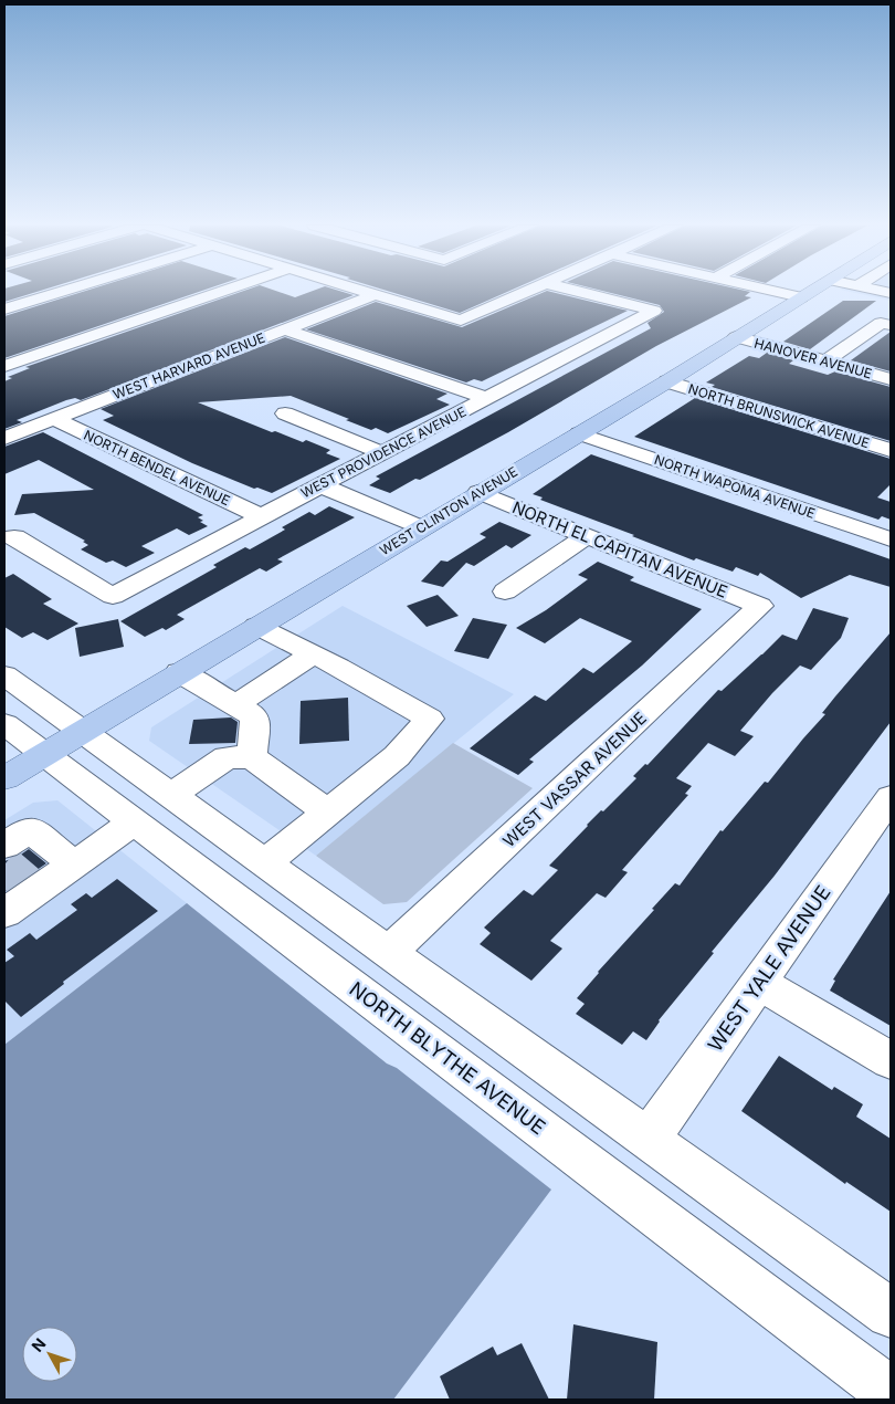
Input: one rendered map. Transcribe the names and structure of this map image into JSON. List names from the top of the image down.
{
  "streets": {
    "main road": ["WEST CLINTON AVENUE"],
    "street": [
      "HANOVER AVENUE",
      "WEST HARVARD AVENUE",
      "NORTH BRUNSWICK AVENUE",
      "WEST PROVIDENCE AVENUE",
      "NORTH BENDEL AVENUE",
      "NORTH WAPOMA AVENUE",
      "NORTH EL CAPITAN AVENUE",
      "WEST VASSAR AVENUE",
      "WEST YALE AVENUE",
      "NORTH BLYTHE AVENUE"
    ]
  },
  "crossings": [
    ["HANOVER AVENUE", "WEST CLINTON AVENUE"],
    ["WEST HARVARD AVENUE", "NORTH BENDEL AVENUE"],
    ["NORTH BRUNSWICK AVENUE", "WEST CLINTON AVENUE"],
    ["WEST PROVIDENCE AVENUE", "NORTH BENDEL AVENUE"],
    ["NORTH WAPOMA AVENUE", "WEST CLINTON AVENUE"],
    ["WEST CLINTON AVENUE", "NORTH EL CAPITAN AVENUE"],
    ["WEST CLINTON AVENUE", "NORTH BLYTHE AVENUE"],
    ["NORTH EL CAPITAN AVENUE", "WEST VASSAR AVENUE"]
  ],
  "north": "top left"
}
